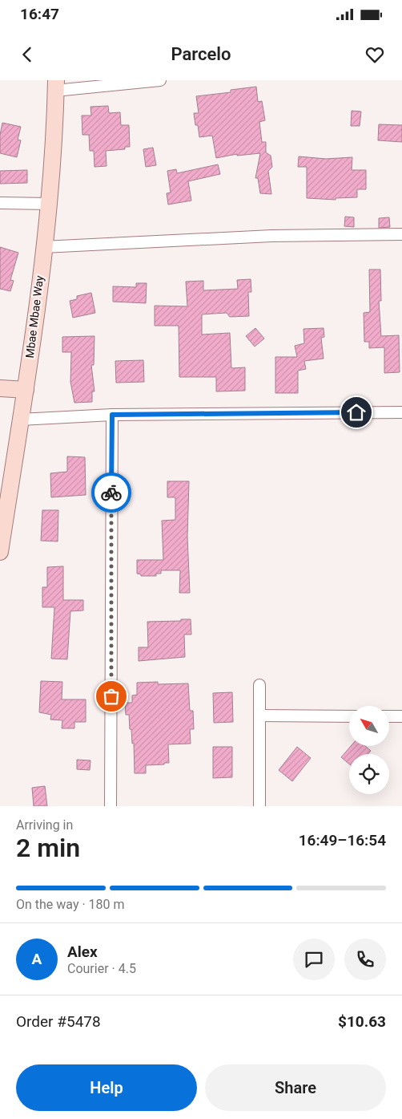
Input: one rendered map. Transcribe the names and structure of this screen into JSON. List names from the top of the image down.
{
  "streets": {
    "street": ["Mbae Mbae Way"]
  },
  "north": "top left",
  "page": {
    "status": "16:47",
    "header": "Parcelo",
    "heading": ["2 min", "Arriving in", "16:49–16:54"],
    "panel": [
      "Alex",
      "Courier · 4.5",
      "Order #5478",
      "$10.63"
    ],
    "bar": "On the way · 180 m",
    "round": "A",
    "buttons": ["Help", "Share"]
  }
}
